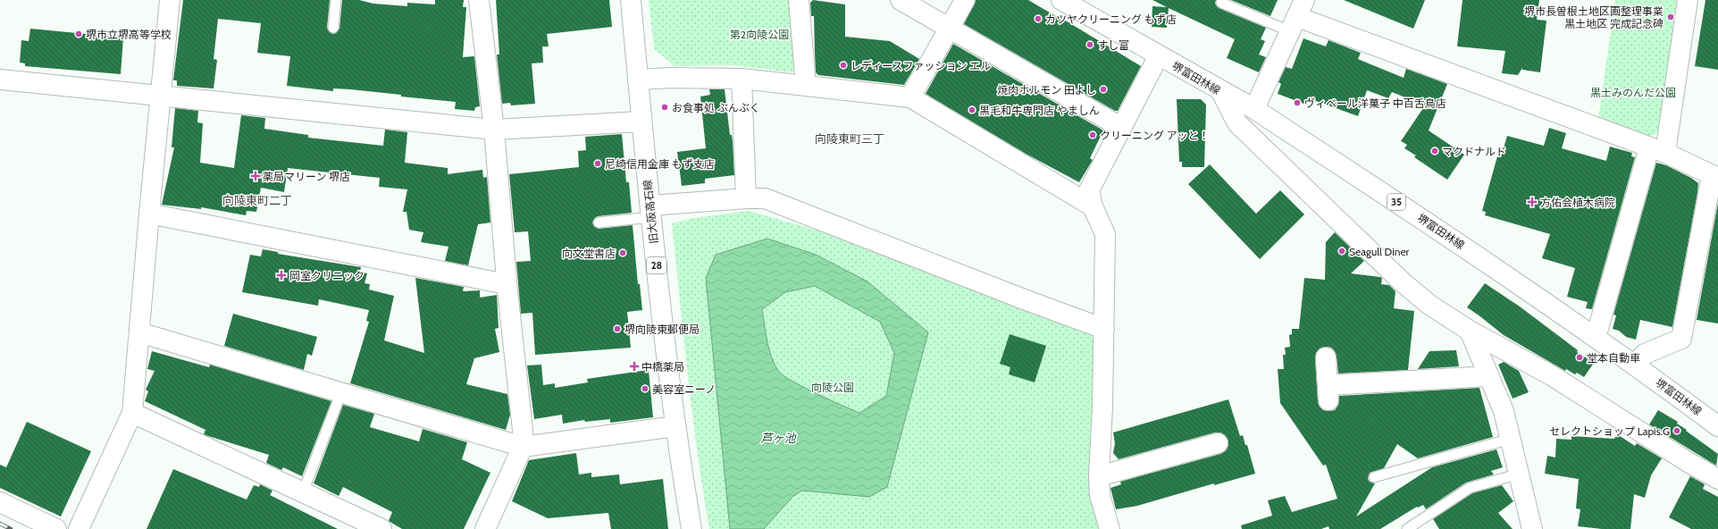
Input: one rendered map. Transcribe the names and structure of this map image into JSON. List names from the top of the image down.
{
  "streets": {
    "street": [
      "堺富田林線",
      "35",
      "旧大阪高石線",
      "28"
    ]
  },
  "districts": ["向陵東町三丁", "向陵東町二丁"],
  "water": ["芦ヶ池"],
  "parks": ["第2向陵公園", "黒土みのんだ公園", "向陵公園"],
  "places": {
    "other": [
      "堺市長曽根土地区画整理事業 黒土地区 完成記念碑",
      "カツヤクリーニング もず店",
      "堺市立堺高等学校",
      "すし富",
      "レディースファッション エル",
      "焼肉ホルモン 田よし",
      "ヴィベール洋菓子 中百舌鳥店",
      "お食事処 ぶんぶく",
      "黒毛和牛専門店 やましん",
      "クリーニング アッと！",
      "マクドナルド",
      "尼崎信用金庫 もず支店",
      "Seagull Diner",
      "向文堂書店",
      "堺向陵東郵便局",
      "堂本自動車",
      "美容室ニーノ",
      "セレクトショップ Lapis.G"
    ],
    "health": [
      "薬局マリーン 堺店",
      "方佑会植木病院",
      "岡室クリニック",
      "中橋薬局"
    ]
  }
}
